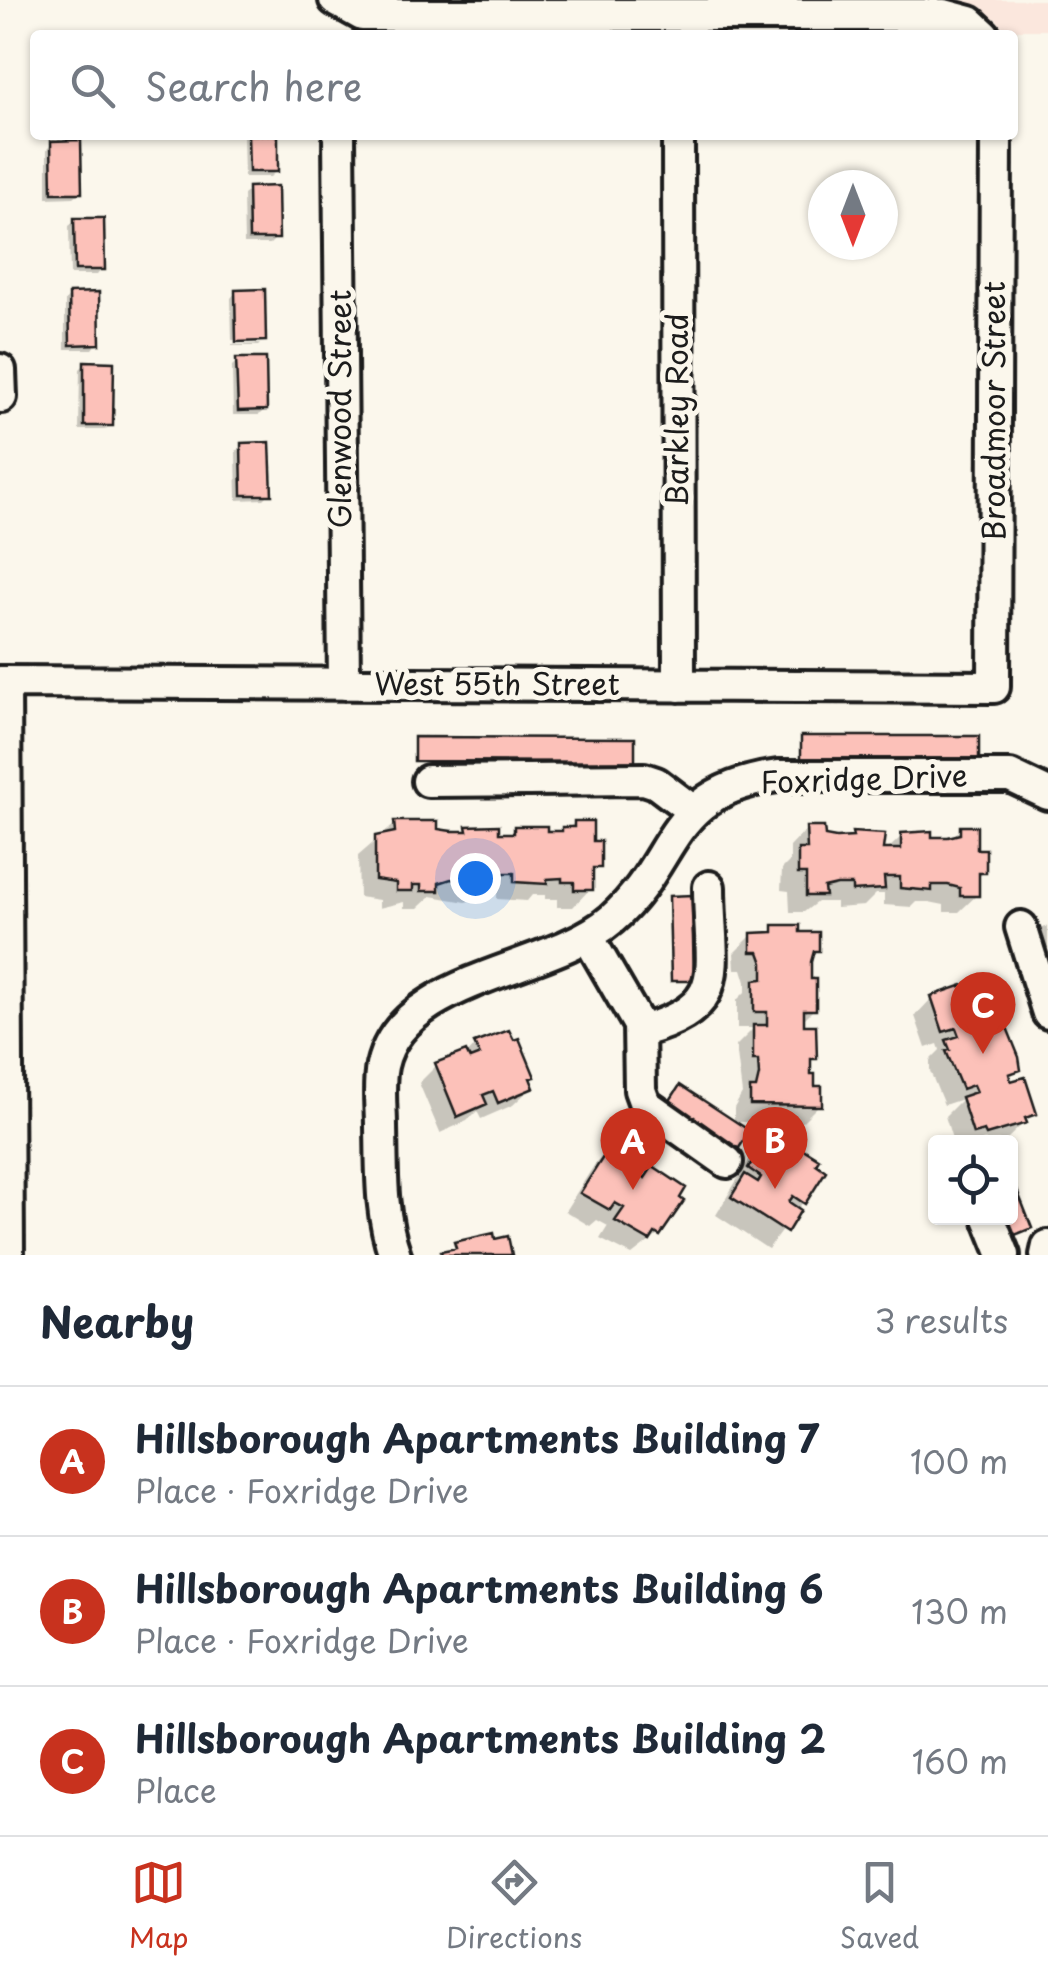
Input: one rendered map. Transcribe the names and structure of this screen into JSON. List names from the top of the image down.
{
  "streets": {
    "street": [
      "Glenwood Street",
      "Barkley Road",
      "Broadmoor Street",
      "West 55th Street",
      "Foxridge Drive"
    ]
  },
  "crossings": [
    ["Glenwood Street", "West 55th Street"],
    ["Barkley Road", "West 55th Street"],
    ["Broadmoor Street", "West 55th Street"]
  ],
  "north": "bottom",
  "page": {
    "search": "Search here",
    "pins": ["C", "B", "A"],
    "heading": ["Nearby", "3 results"],
    "list": [
      {
        "mark": "A",
        "name": "Hillsborough Apartments Building 7",
        "note": "Place · Foxridge Drive",
        "value": "100 m"
      },
      {
        "mark": "B",
        "name": "Hillsborough Apartments Building 6",
        "note": "Place · Foxridge Drive",
        "value": "130 m"
      },
      {
        "mark": "C",
        "name": "Hillsborough Apartments Building 2",
        "note": "Place",
        "value": "160 m"
      }
    ],
    "nav": ["Map", "Directions", "Saved"]
  }
}
